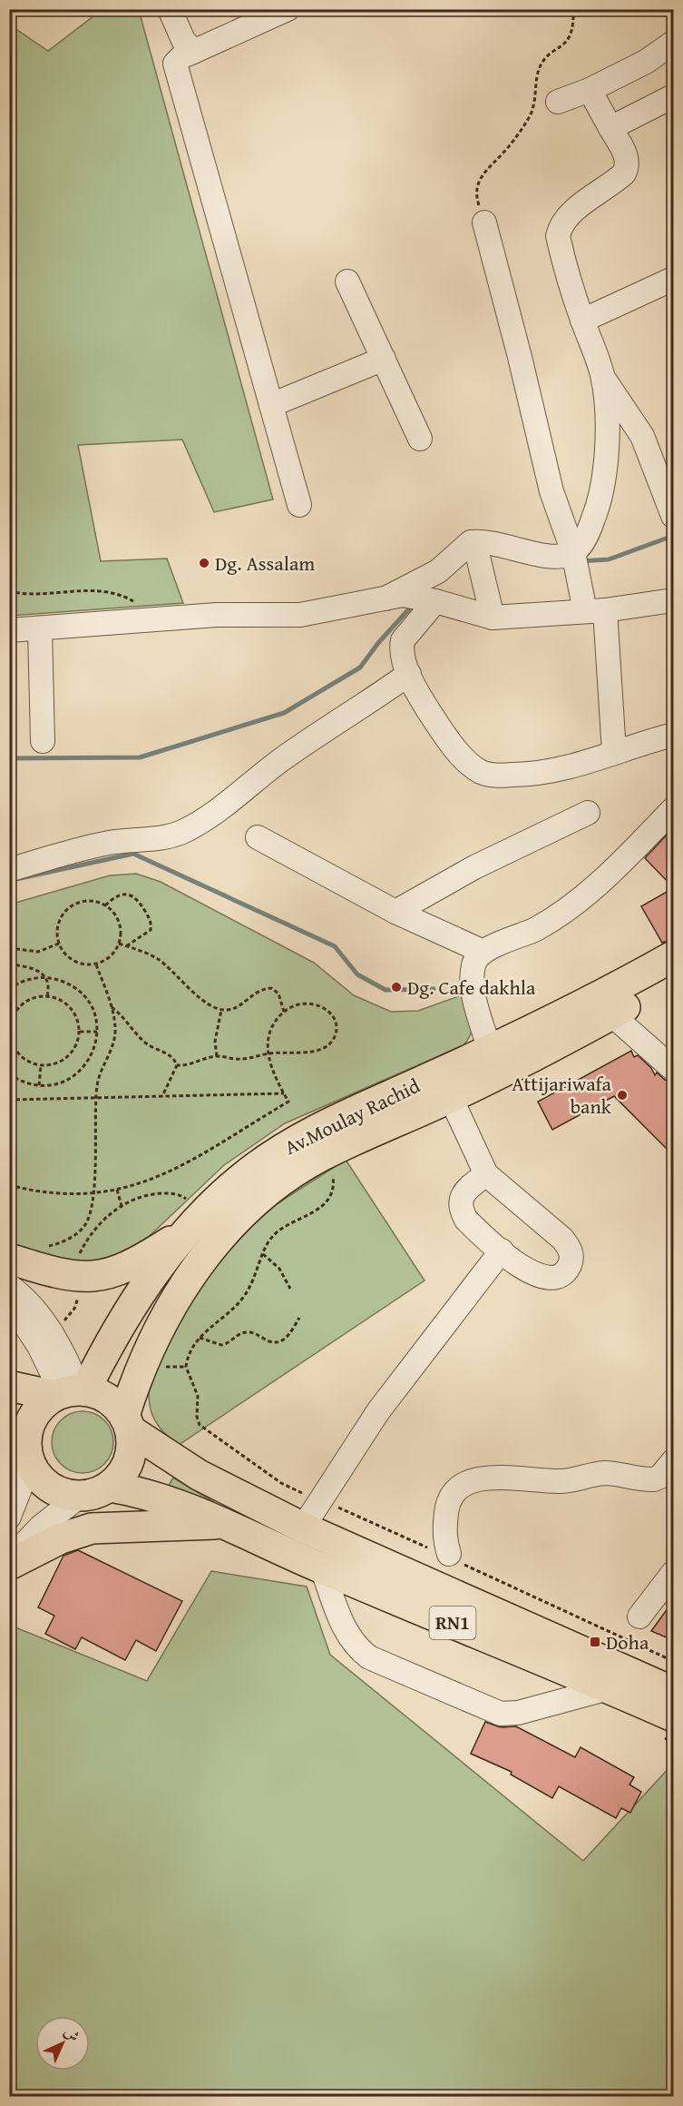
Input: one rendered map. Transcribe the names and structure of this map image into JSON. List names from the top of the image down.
{
  "streets": {
    "main road": ["Av.Moulay Rachid", "RN1"]
  },
  "crossings": [
    ["Av.Moulay Rachid", "RN1"]
  ],
  "places": {
    "other": ["Dg. Assalam", "Dg. Cafe dakhla", "Attijariwafa bank"],
    "transit": ["Doha"]
  },
  "north": "top right"
}
